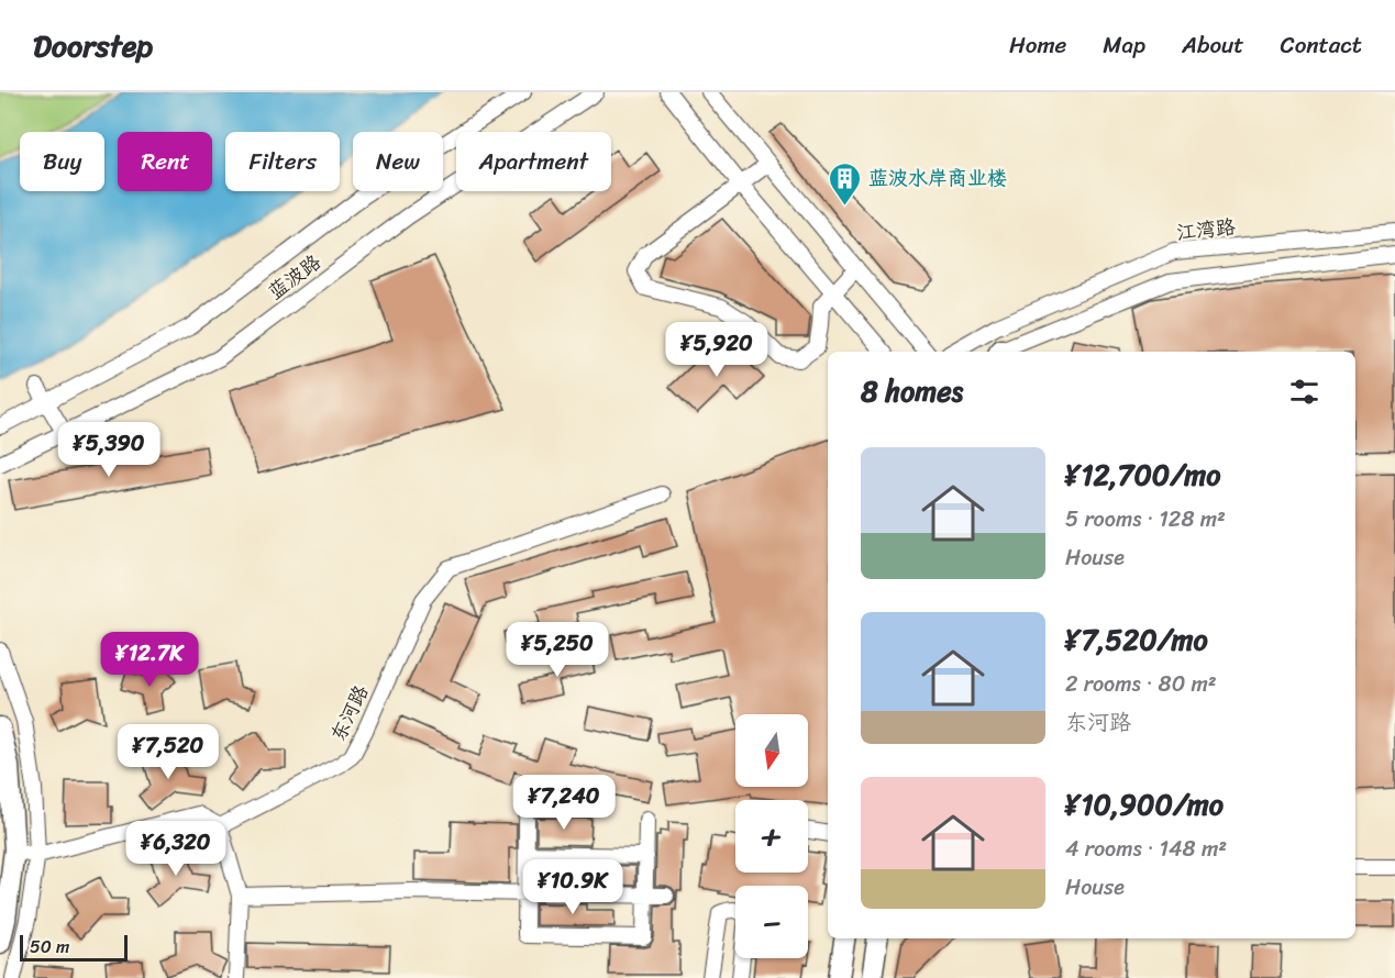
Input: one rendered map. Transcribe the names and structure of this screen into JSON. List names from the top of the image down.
{
  "streets": {
    "street": ["江湾路", "蓝波路", "东河路"]
  },
  "places": {
    "building": ["蓝波水岸商业楼"]
  },
  "scale_bar": "50 m",
  "north": "bottom",
  "page": {
    "header": "Doorstep",
    "nav": [
      "Home",
      "Map",
      "About",
      "Contact"
    ],
    "chip": [
      "Buy",
      "Rent",
      "Filters",
      "New",
      "Apartment"
    ],
    "price": [
      "¥5,920",
      "¥5,390",
      "¥5,250",
      "¥12.7K",
      "¥7,520",
      "¥7,240",
      "¥6,320",
      "¥10.9K"
    ],
    "heading": "8 homes",
    "list": [
      {
        "name": "¥12,700/mo",
        "note": "5 rooms · 128 m² · House"
      },
      {
        "name": "¥7,520/mo",
        "note": "2 rooms · 80 m² · 东河路"
      },
      {
        "name": "¥10,900/mo",
        "note": "4 rooms · 148 m² · House"
      }
    ],
    "map_buttons": ["+", "−"],
    "scale": "50 m"
  }
}
